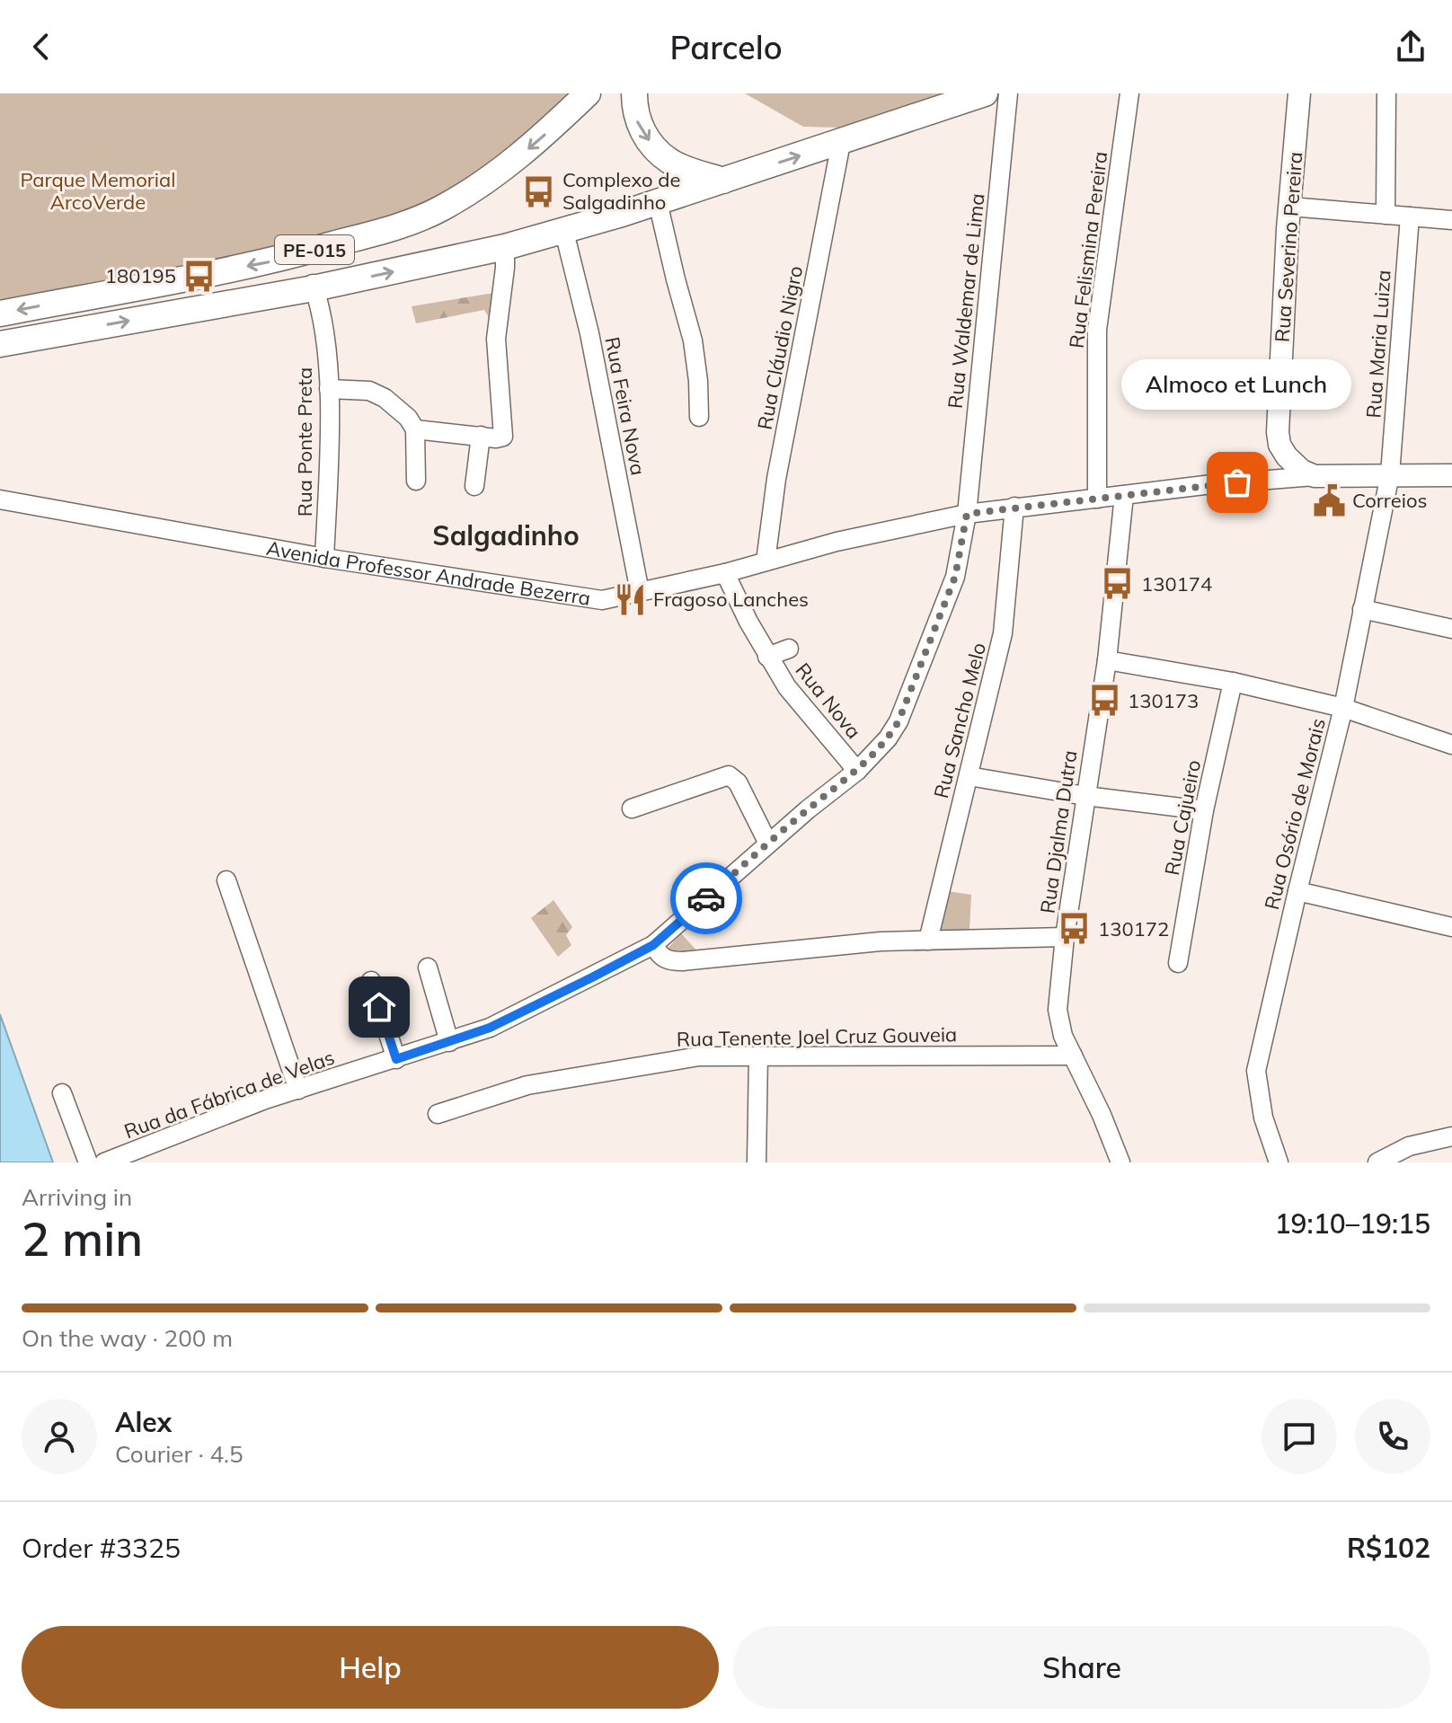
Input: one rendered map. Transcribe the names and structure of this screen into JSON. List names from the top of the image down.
{
  "streets": {
    "highway": ["PE-015"],
    "main road": ["Rua Severino Pereira", "Avenida Professor Andrade Bezerra"],
    "street": [
      "Rua Felismina Pereira",
      "Rua Waldemar de Lima",
      "Rua Maria Luiza",
      "Rua Cláudio Nigro",
      "Rua Feira Nova",
      "Rua Ponte Preta",
      "Rua Nova",
      "Rua Sancho Melo",
      "Rua Osório de Morais",
      "Rua Cajueiro",
      "Rua Djalma Dutra",
      "Rua Tenente Joel Cruz Gouveia",
      "Rua da Fábrica de Velas"
    ]
  },
  "crossings": [
    ["Rua Severino Pereira", "Avenida Professor Andrade Bezerra"],
    ["PE-015", "Rua Cláudio Nigro"],
    ["PE-015", "Rua Feira Nova"],
    ["PE-015", "Rua Ponte Preta"],
    ["Rua Felismina Pereira", "Avenida Professor Andrade Bezerra"],
    ["Rua Waldemar de Lima", "Avenida Professor Andrade Bezerra"],
    ["Rua Waldemar de Lima", "Rua da Fábrica de Velas"],
    ["Rua Maria Luiza", "Avenida Professor Andrade Bezerra"],
    ["Rua Maria Luiza", "Rua Osório de Morais"],
    ["Rua Cláudio Nigro", "Avenida Professor Andrade Bezerra"],
    ["Rua Feira Nova", "Avenida Professor Andrade Bezerra"],
    ["Rua Ponte Preta", "Avenida Professor Andrade Bezerra"],
    ["Avenida Professor Andrade Bezerra", "Rua Nova"],
    ["Avenida Professor Andrade Bezerra", "Rua Sancho Melo"],
    ["Avenida Professor Andrade Bezerra", "Rua Osório de Morais"],
    ["Avenida Professor Andrade Bezerra", "Rua Djalma Dutra"],
    ["Avenida Professor Andrade Bezerra", "Rua da Fábrica de Velas"],
    ["Rua Nova", "Rua da Fábrica de Velas"],
    ["Rua Djalma Dutra", "Rua Tenente Joel Cruz Gouveia"]
  ],
  "districts": ["Salgadinho"],
  "parks": ["Parque Memorial ArcoVerde"],
  "places": {
    "bus stop": [
      "Complexo de Salgadinho",
      "180195",
      "130174",
      "130173",
      "130172"
    ],
    "other": ["Almoco et Lunch"],
    "public building": ["Correios"],
    "restaurant": ["Fragoso Lanches"]
  },
  "page": {
    "header": "Parcelo",
    "bubble": "Almoco et Lunch",
    "heading": ["2 min", "Arriving in", "19:10–19:15"],
    "panel": [
      "Alex",
      "Courier · 4.5",
      "Order #3325",
      "R$102"
    ],
    "bar": "On the way · 200 m",
    "buttons": ["Help", "Share"]
  }
}
